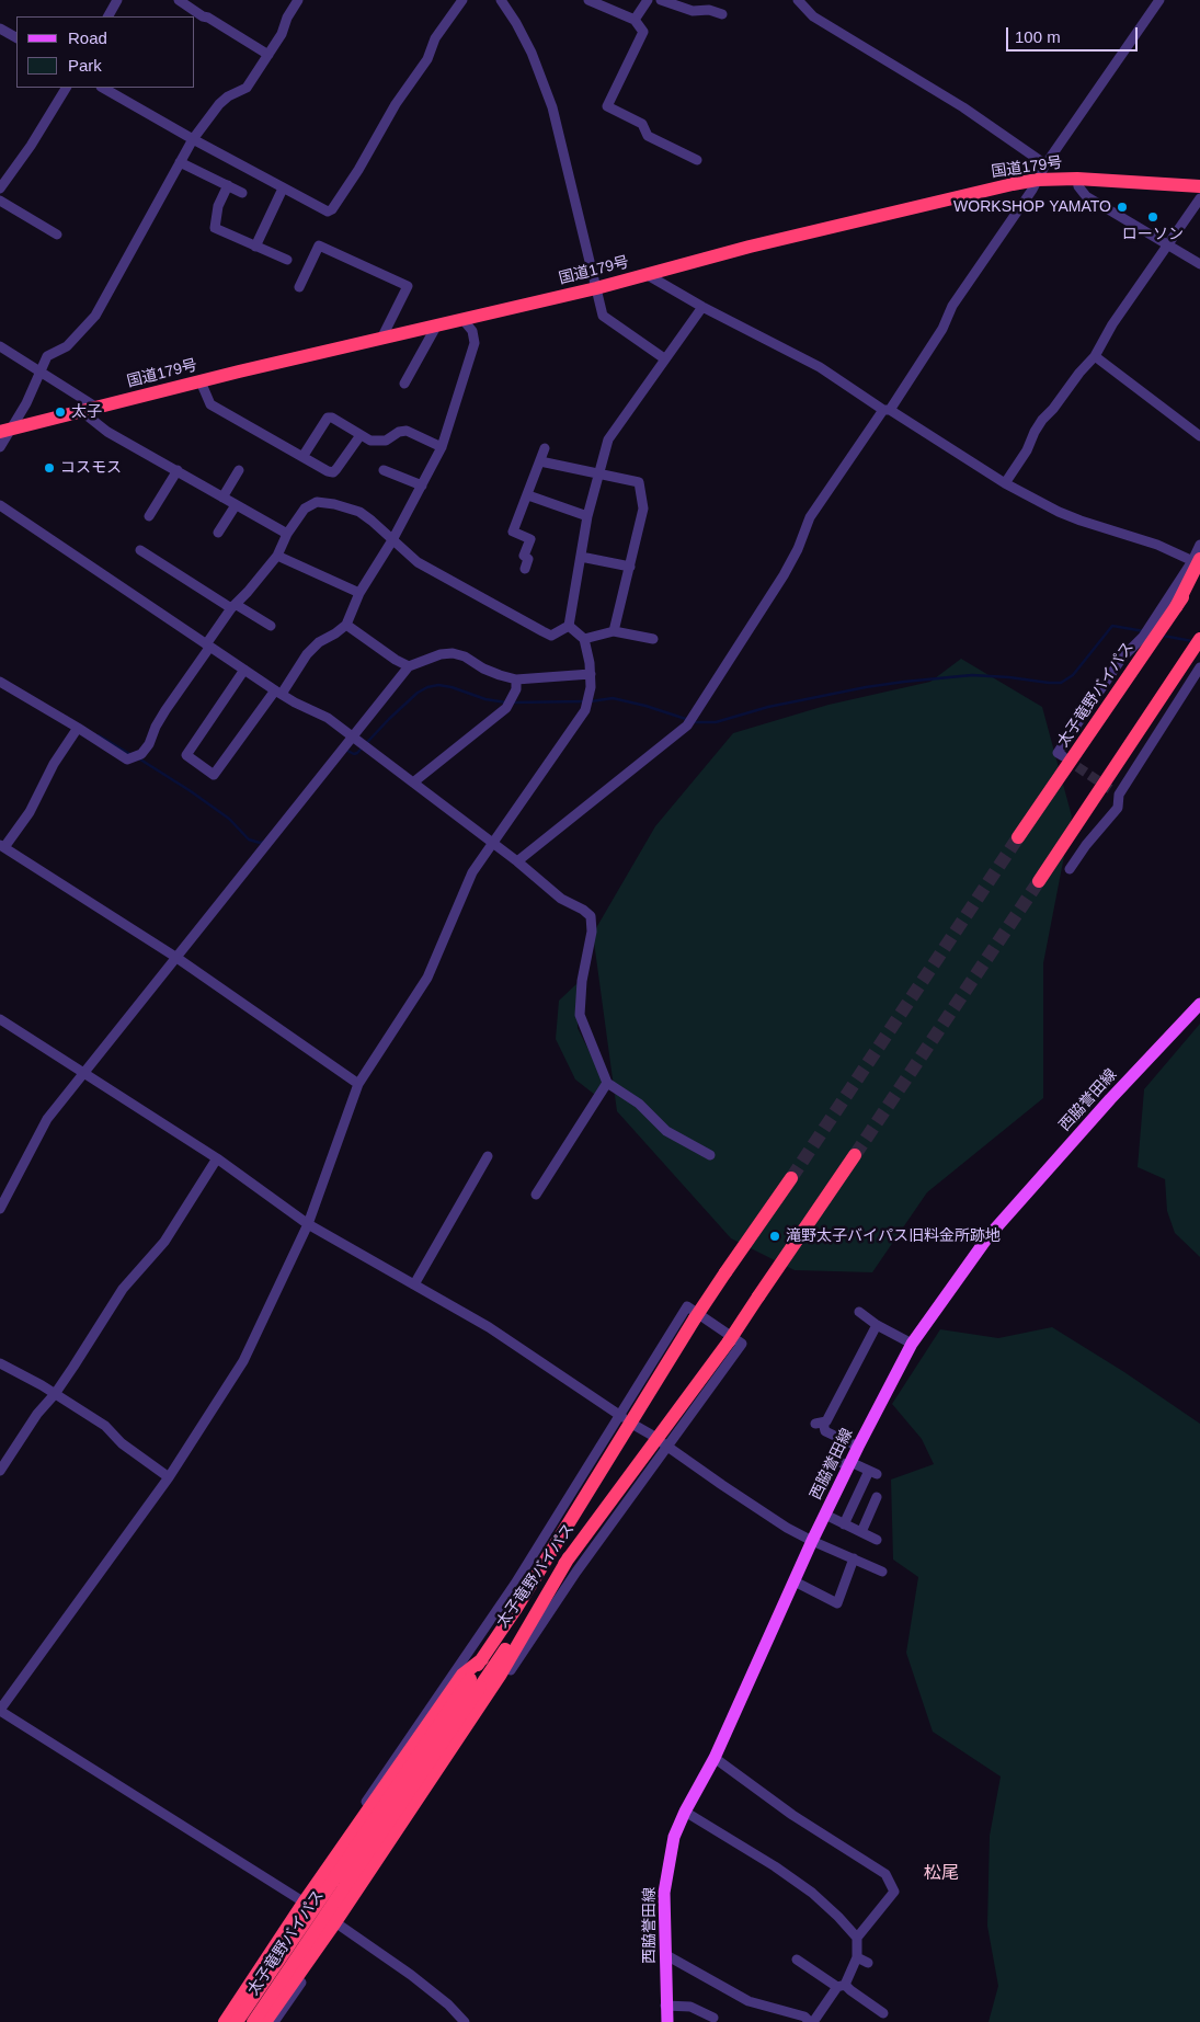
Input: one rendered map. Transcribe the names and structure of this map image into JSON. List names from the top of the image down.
{
  "streets": {
    "highway": ["国道179号", "太子竜野バイパス"],
    "main road": ["西脇誉田線"]
  },
  "districts": ["松尾"],
  "places": [
    "WORKSHOP YAMATO",
    "ローソン",
    "太子",
    "コスモス",
    "滝野太子バイパス旧料金所跡地"
  ],
  "legend": ["Road", "Park"],
  "scale_bar": "100 m"
}
